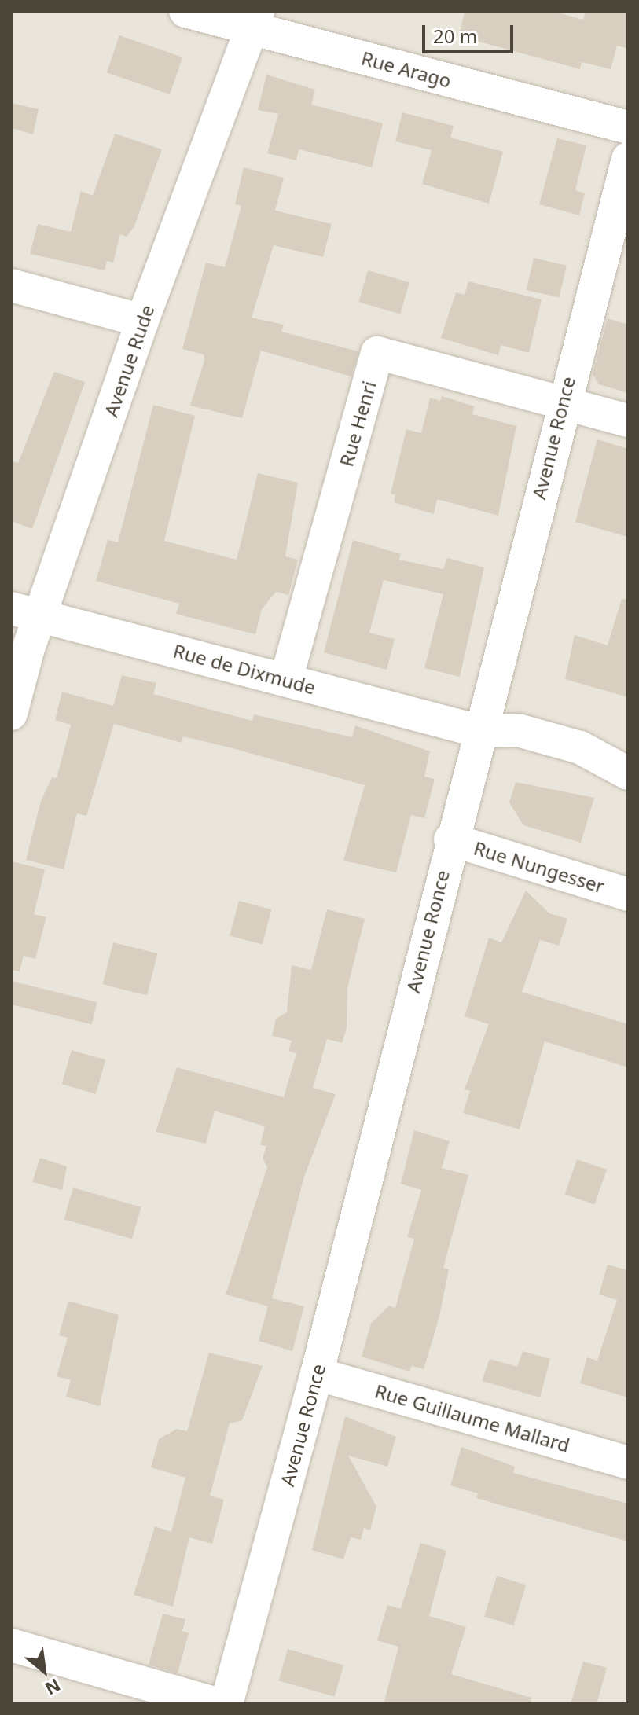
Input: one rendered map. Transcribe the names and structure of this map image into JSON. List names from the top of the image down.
{
  "streets": {
    "street": [
      "Rue Arago",
      "Avenue Rude",
      "Rue Henri",
      "Avenue Ronce",
      "Rue de Dixmude",
      "Rue Nungesser",
      "Rue Guillaume Mallard"
    ]
  },
  "crossings": [
    ["Rue Arago", "Avenue Rude"],
    ["Avenue Rude", "Rue de Dixmude"],
    ["Rue Henri", "Avenue Ronce"],
    ["Rue Henri", "Rue de Dixmude"],
    ["Avenue Ronce", "Rue de Dixmude"],
    ["Avenue Ronce", "Rue Nungesser"],
    ["Avenue Ronce", "Rue Guillaume Mallard"]
  ],
  "scale_bar": "20 m",
  "north": "bottom right"
}
